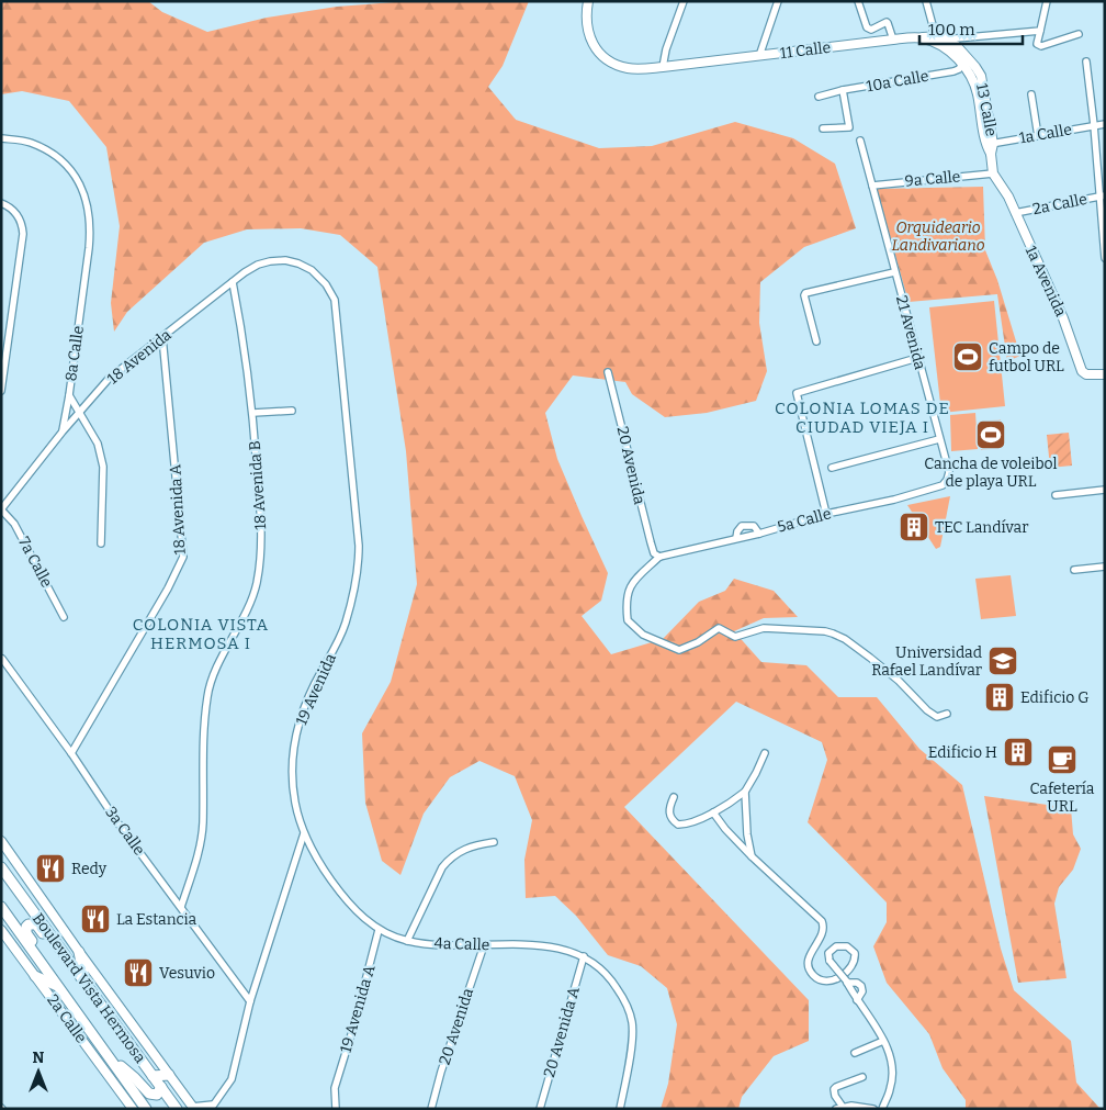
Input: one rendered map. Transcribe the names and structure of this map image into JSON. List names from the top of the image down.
{
  "streets": {
    "main road": ["Boulevard Vista Hermosa"],
    "street": [
      "11 Calle",
      "10a Calle",
      "13 Calle",
      "1a Calle",
      "9a Calle",
      "2a Calle",
      "1a Avenida",
      "21 Avenida",
      "8a Calle",
      "18 Avenida",
      "20 Avenida",
      "18 Avenida B",
      "18 Avenida A",
      "5a Calle",
      "7a Calle",
      "19 Avenida",
      "3a Calle",
      "4a Calle",
      "19 Avenida A",
      "20 Avenida A"
    ]
  },
  "crossings": [
    ["11 Calle", "13 Calle"],
    ["10a Calle", "13 Calle"],
    ["13 Calle", "1a Calle"],
    ["13 Calle", "9a Calle"],
    ["13 Calle", "1a Avenida"],
    ["9a Calle", "1a Avenida"],
    ["9a Calle", "21 Avenida"],
    ["2a Calle", "1a Avenida"],
    ["21 Avenida", "5a Calle"],
    ["8a Calle", "18 Avenida"],
    ["18 Avenida", "18 Avenida B"],
    ["18 Avenida", "18 Avenida A"],
    ["18 Avenida", "7a Calle"],
    ["18 Avenida", "19 Avenida"],
    ["20 Avenida", "5a Calle"],
    ["20 Avenida", "4a Calle"],
    ["18 Avenida B", "3a Calle"],
    ["18 Avenida A", "3a Calle"],
    ["19 Avenida", "4a Calle"],
    ["4a Calle", "19 Avenida A"],
    ["4a Calle", "20 Avenida A"]
  ],
  "districts": ["COLONIA LOMAS DE CIUDAD VIEJA I", "COLONIA VISTA HERMOSA I"],
  "parks": ["Orquideario Landivariano"],
  "places": {
    "sports": ["Campo de futbol URL", "Cancha de voleibol de playa URL"],
    "building": ["TEC Landívar", "Edificio G", "Edificio H"],
    "school or university": ["Universidad Rafael Landívar"],
    "cafe": ["Cafetería URL"],
    "restaurant": ["Redy", "La Estancia", "Vesuvio"]
  },
  "scale_bar": "100 m",
  "north": "top"
}
